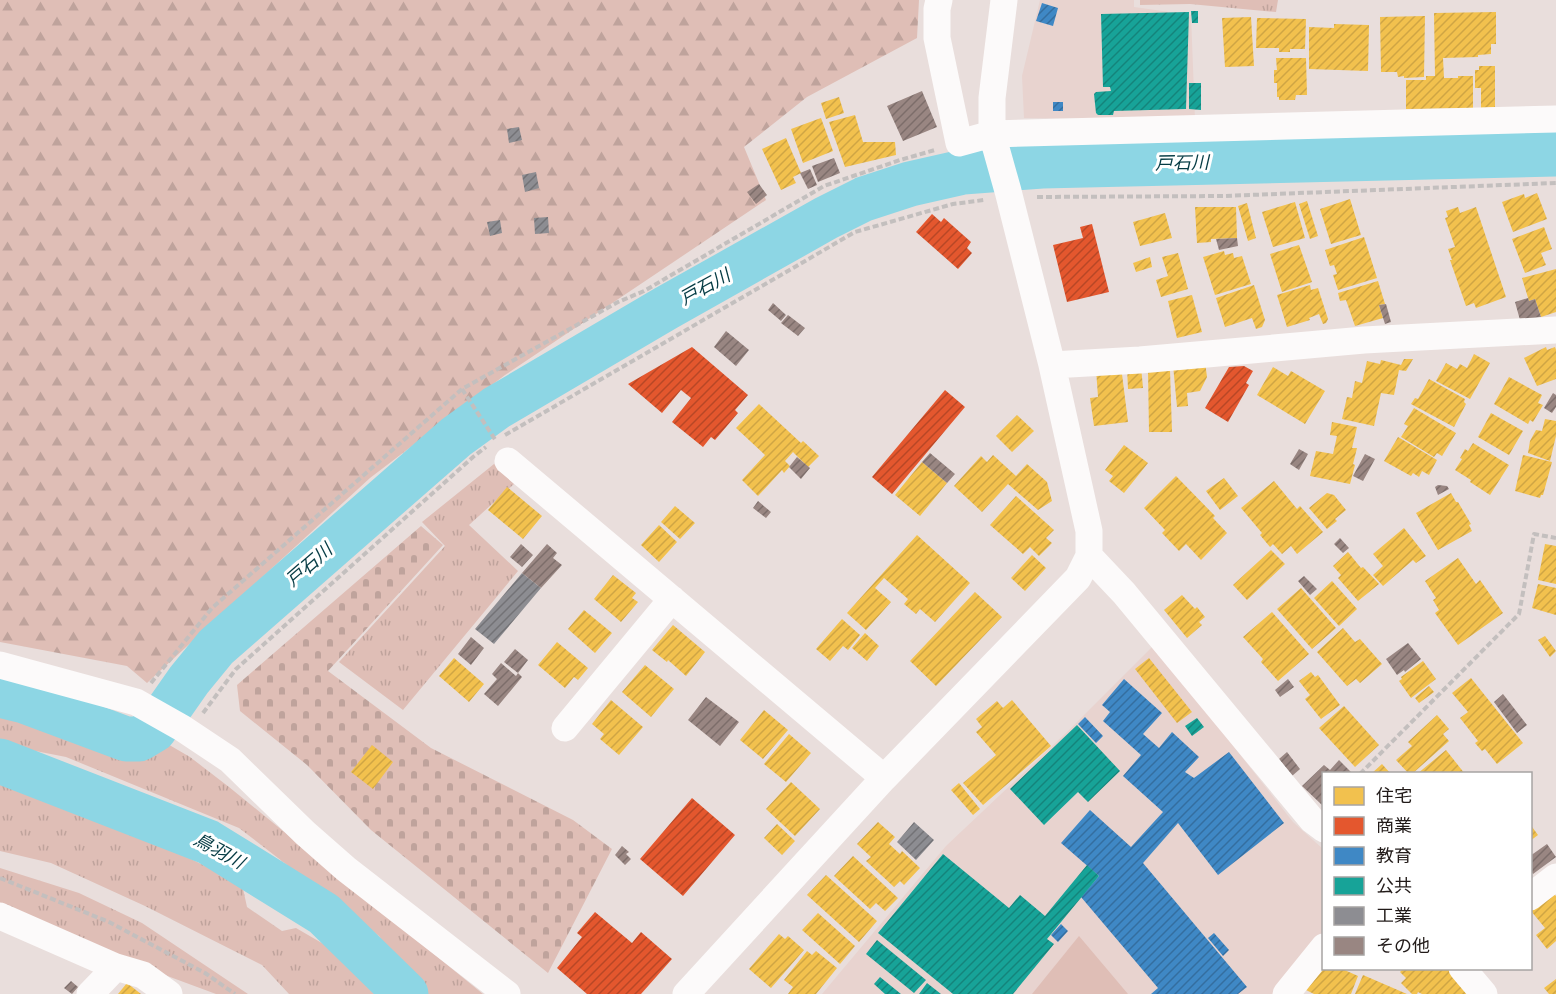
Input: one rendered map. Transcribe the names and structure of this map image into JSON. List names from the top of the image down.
{
  "water": ["戸石川", "鳥羽川"],
  "legend": [
    "住宅",
    "商業",
    "教育",
    "公共",
    "工業",
    "その他"
  ]
}
